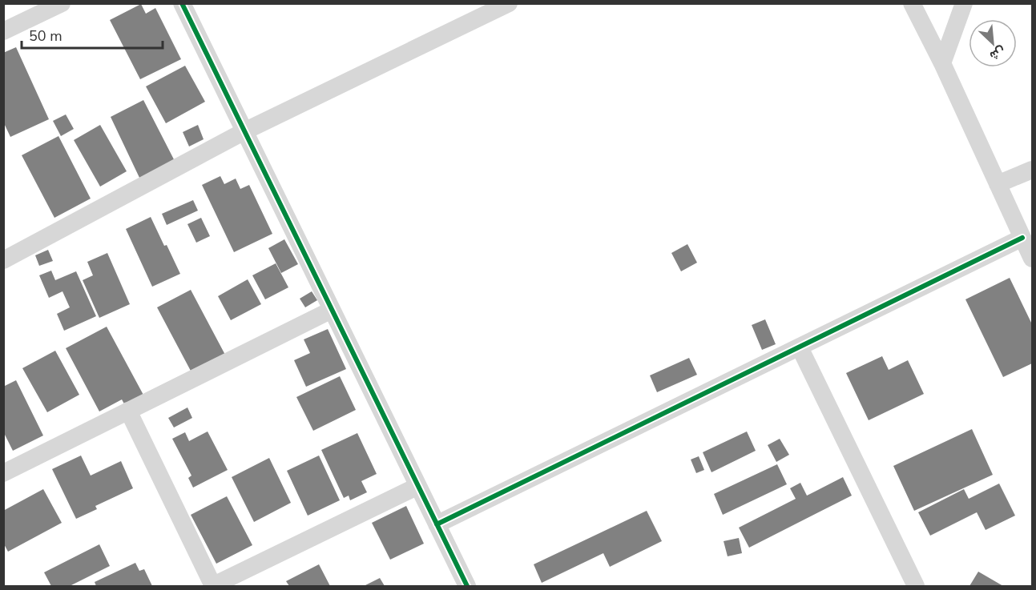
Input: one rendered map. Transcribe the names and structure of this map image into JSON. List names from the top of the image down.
{
  "scale_bar": "50 m",
  "north": "bottom right"
}
